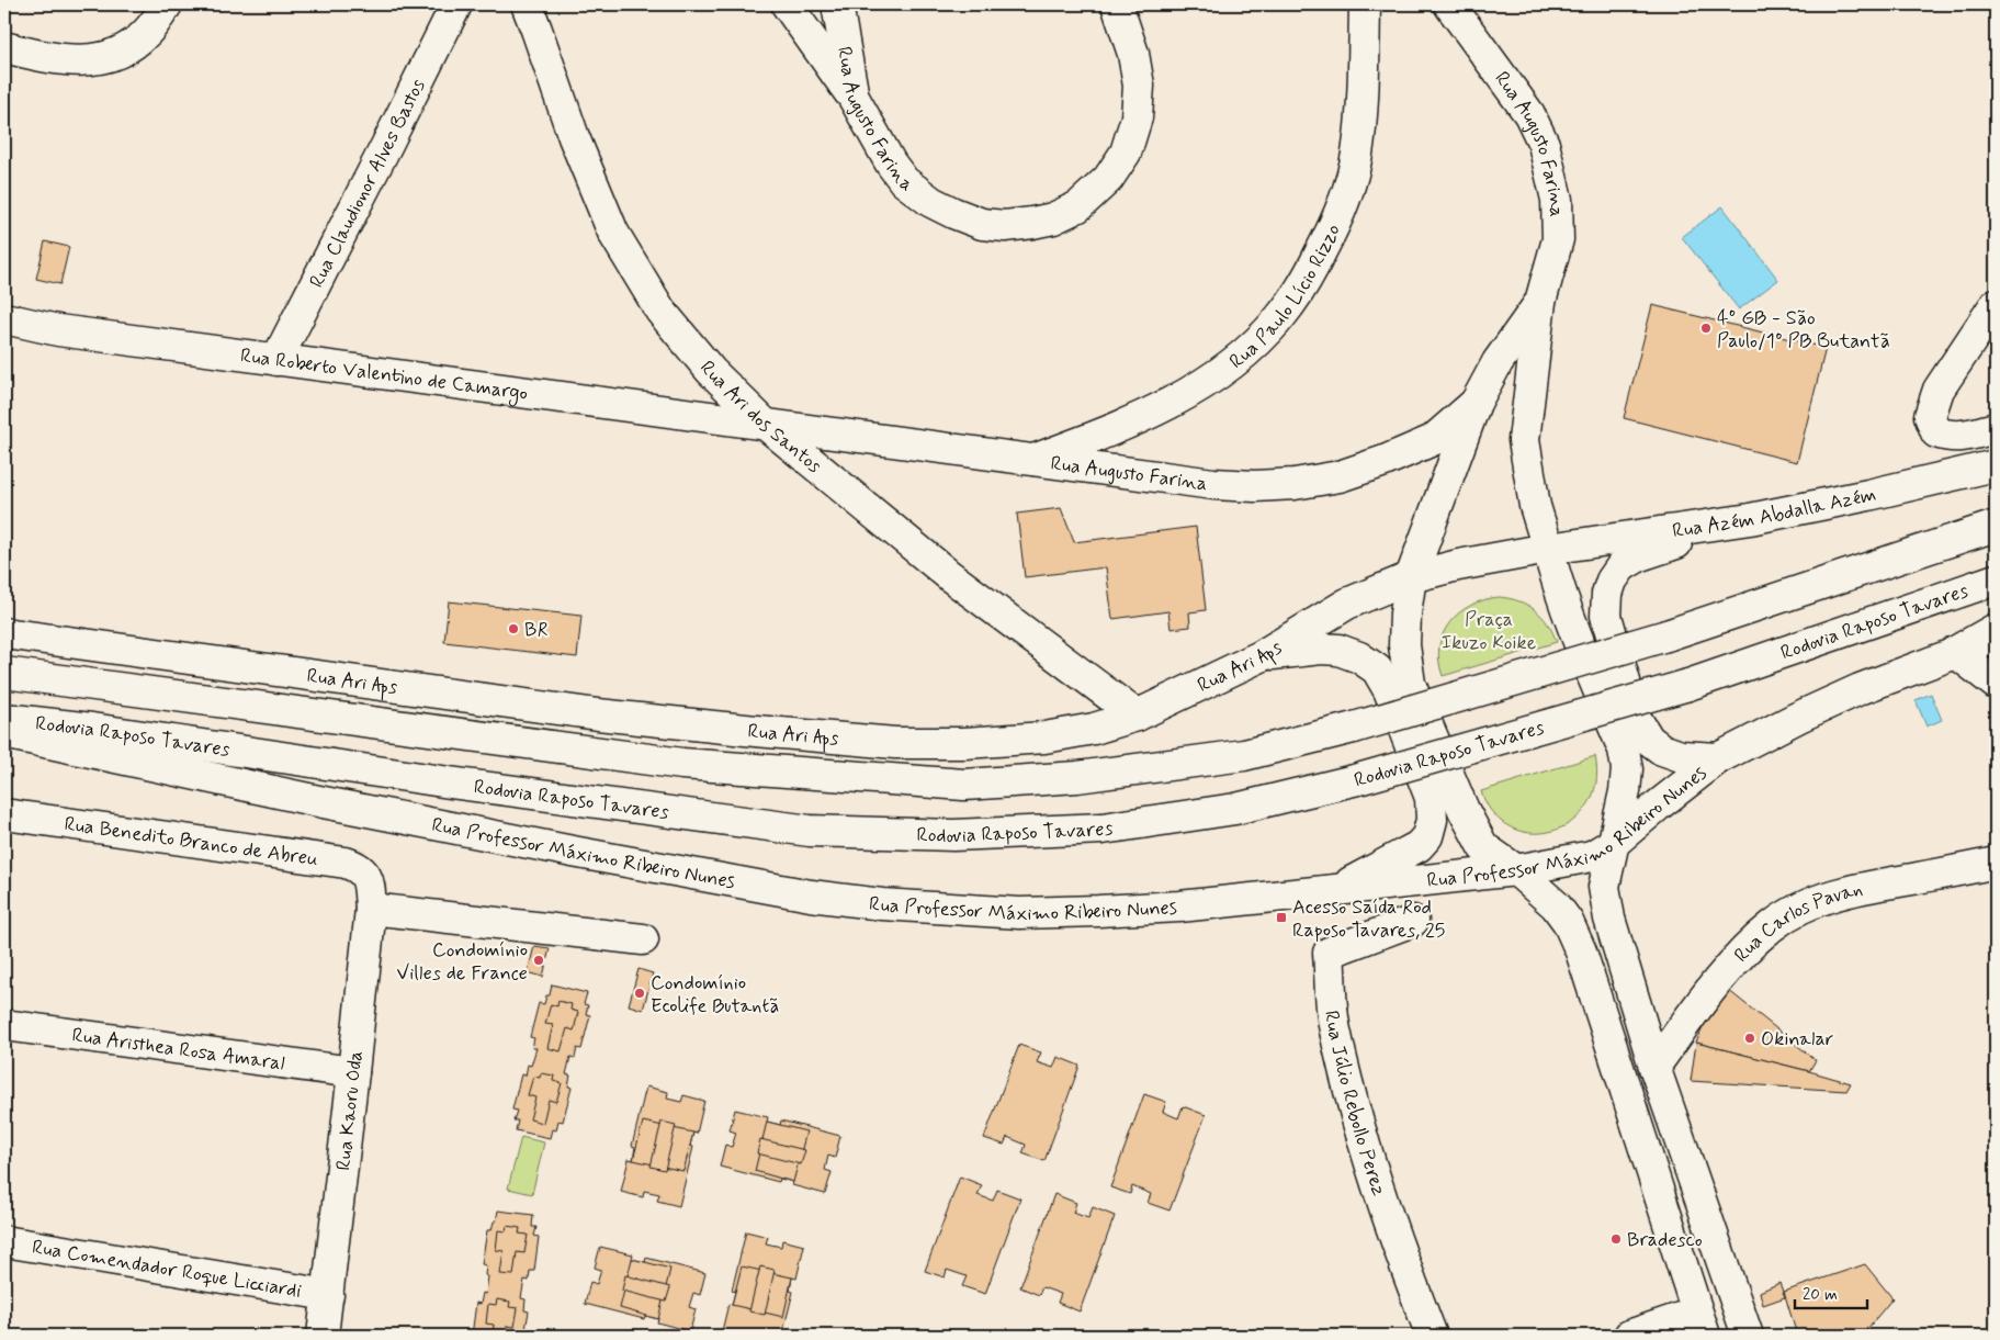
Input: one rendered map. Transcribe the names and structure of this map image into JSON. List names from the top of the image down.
{
  "streets": {
    "main road": [
      "Rua Augusto Farina",
      "Rua Claudionor Alves Bastos",
      "Rua Paulo Lício Rizzo",
      "Rua Roberto Valentino de Camargo",
      "Rua Ari dos Santos",
      "Rua Azém Abdalla Azém",
      "Rodovia Raposo Tavares",
      "Rua Ari Aps",
      "Rua Professor Máximo Ribeiro Nunes",
      "Rua Benedito Branco de Abreu",
      "Rua Carlos Pavan",
      "Rua Aristhea Rosa Amaral",
      "Rua Júlio Rebollo Perez",
      "Rua Kaoru Oda",
      "Rua Comendador Roque Licciardi"
    ]
  },
  "crossings": [
    ["Rua Augusto Farina", "Rua Paulo Lício Rizzo"],
    ["Rua Augusto Farina", "Rua Roberto Valentino de Camargo"],
    ["Rua Augusto Farina", "Rua Ari dos Santos"],
    ["Rua Augusto Farina", "Rua Azém Abdalla Azém"],
    ["Rua Augusto Farina", "Rua Ari Aps"],
    ["Rua Augusto Farina", "Rua Professor Máximo Ribeiro Nunes"],
    ["Rua Augusto Farina", "Rua Carlos Pavan"],
    ["Rua Claudionor Alves Bastos", "Rua Roberto Valentino de Camargo"],
    ["Rua Roberto Valentino de Camargo", "Rua Ari dos Santos"],
    ["Rua Ari dos Santos", "Rua Ari Aps"],
    ["Rua Azém Abdalla Azém", "Rua Ari Aps"],
    ["Rua Benedito Branco de Abreu", "Rua Kaoru Oda"],
    ["Rua Aristhea Rosa Amaral", "Rua Kaoru Oda"],
    ["Rua Kaoru Oda", "Rua Comendador Roque Licciardi"]
  ],
  "parks": ["Praça Ikuzo Koike"],
  "places": {
    "other": [
      "4º GB - São Paulo/1º PB Butantã",
      "BR",
      "Condomínio Villes de France",
      "Condomínio Ecolife Butantã",
      "Okinalar",
      "Bradesco"
    ],
    "transit": ["Acesso Saída Rod Raposo Tavares, 25"]
  },
  "scale_bar": "20 m"
}
